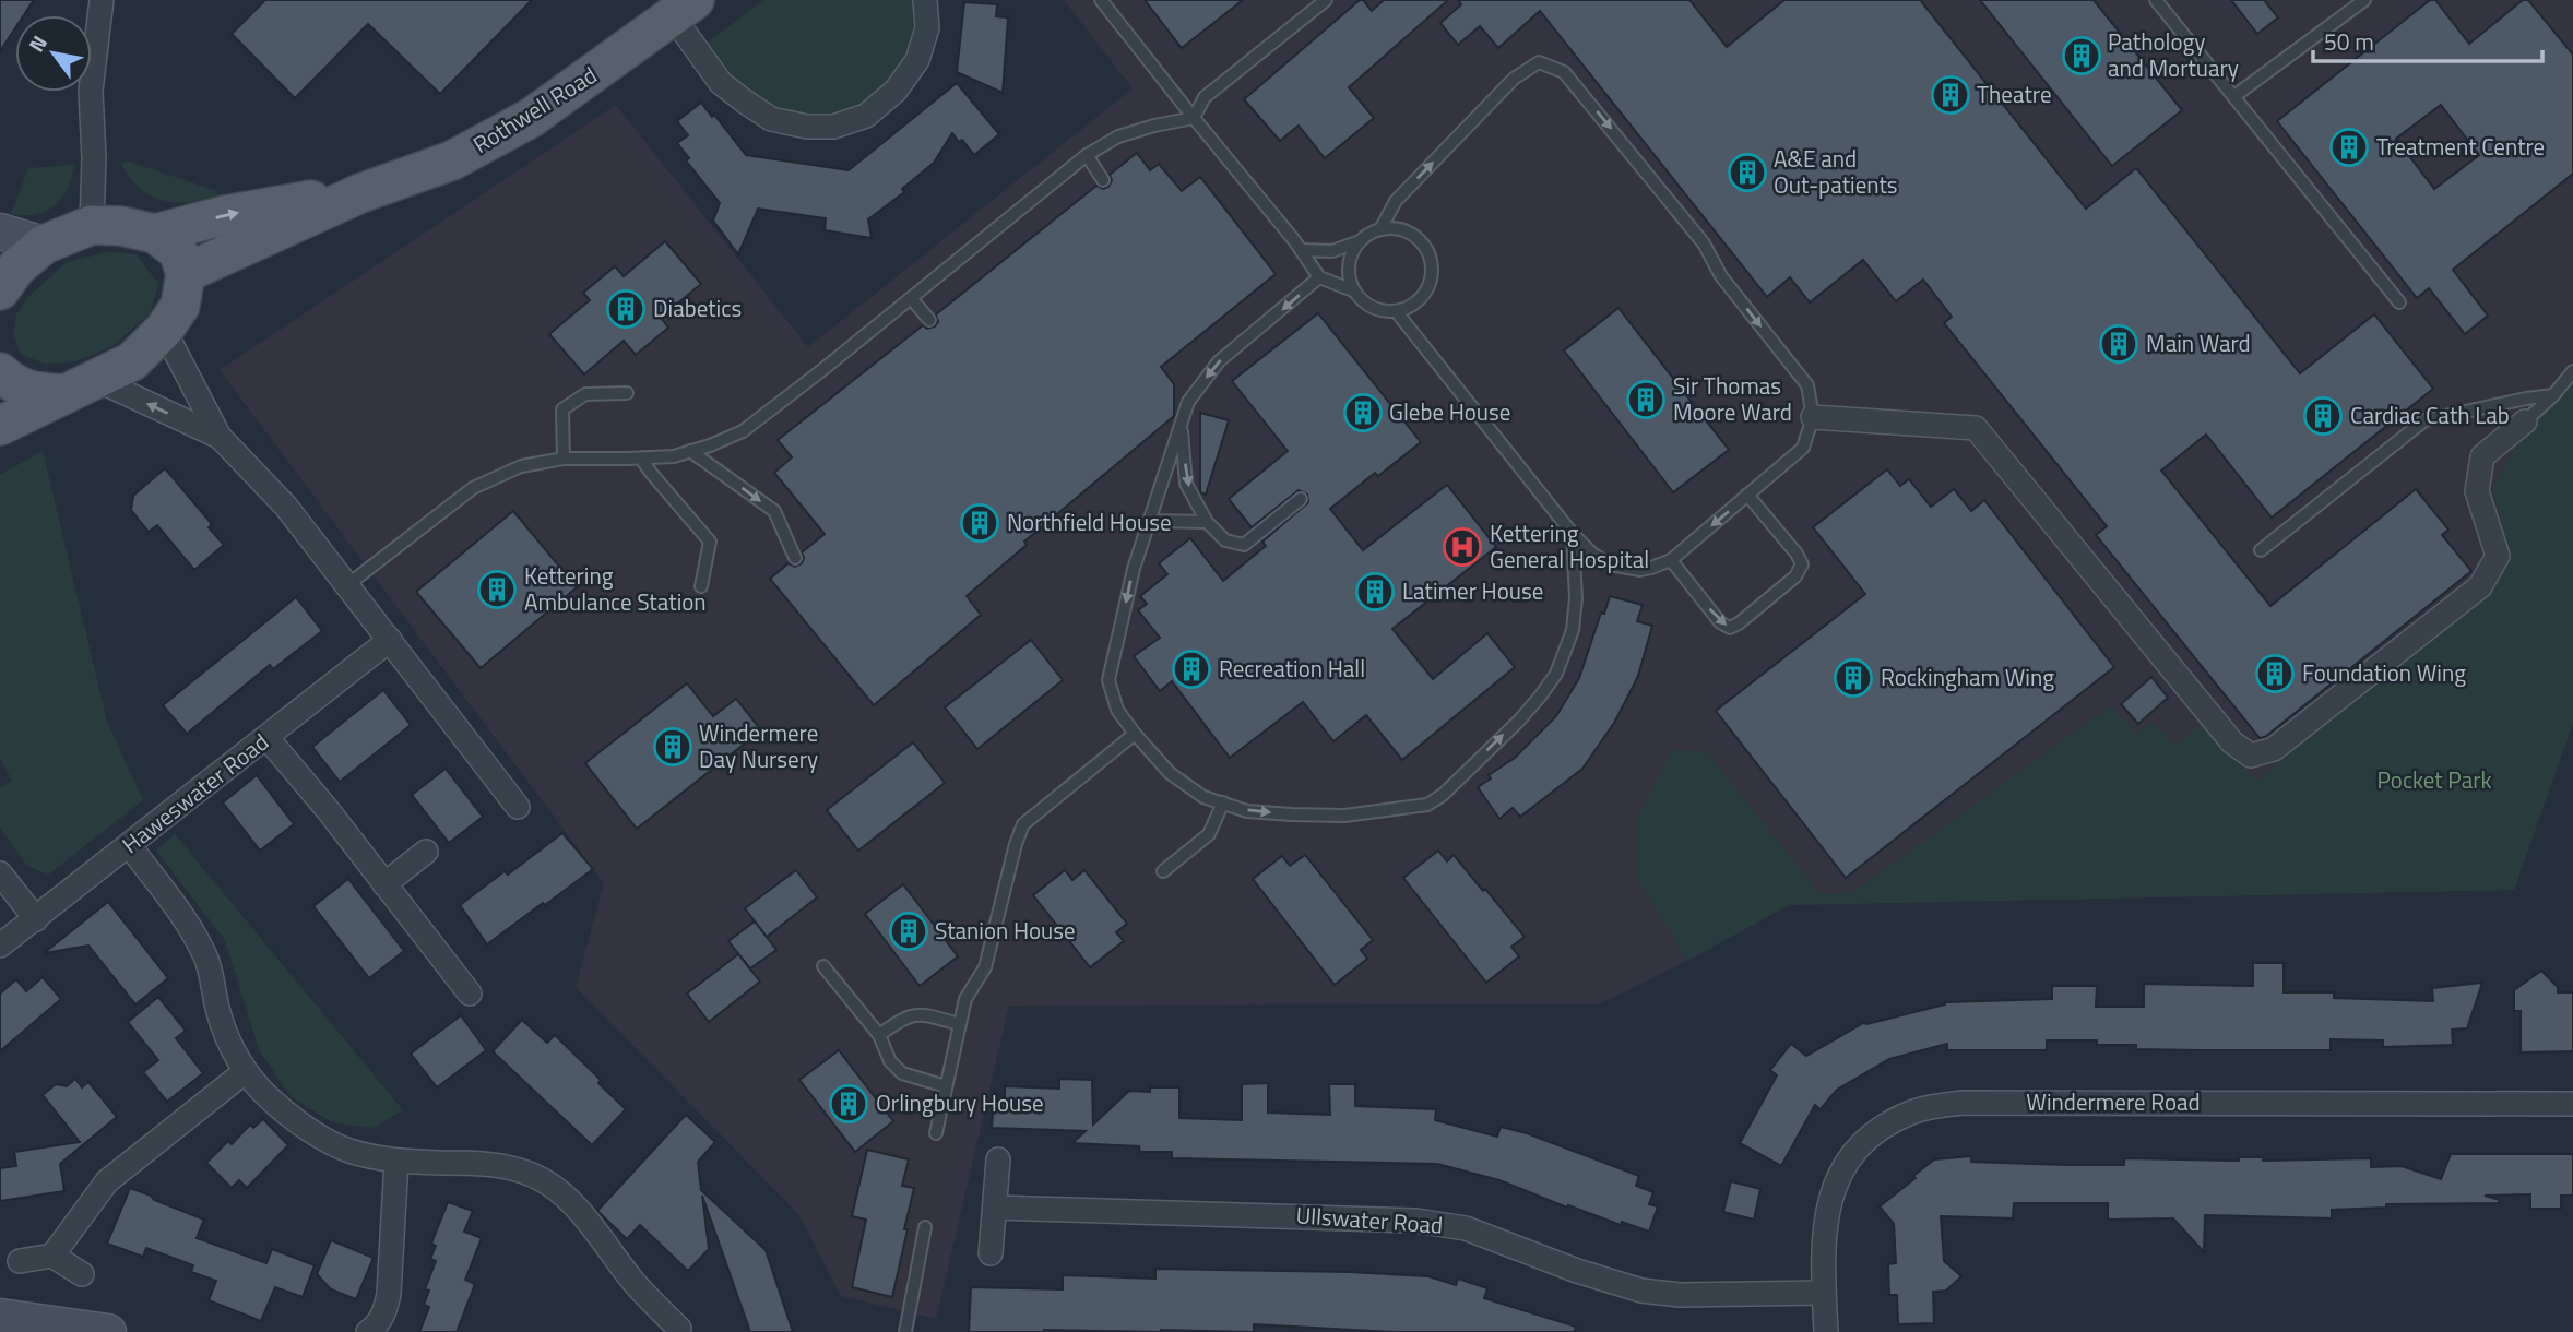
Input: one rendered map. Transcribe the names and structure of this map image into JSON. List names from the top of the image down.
{
  "streets": {
    "main road": ["Rothwell Road"],
    "street": ["Haweswater Road", "Windermere Road", "Ullswater Road"]
  },
  "crossings": [
    ["Windermere Road", "Ullswater Road"]
  ],
  "parks": ["Pocket Park"],
  "places": {
    "building": [
      "Pathology and Mortuary",
      "Theatre",
      "Treatment Centre",
      "A&E and Out-patients",
      "Diabetics",
      "Main Ward",
      "Sir Thomas Moore Ward",
      "Glebe House",
      "Cardiac Cath Lab",
      "Northfield House",
      "Kettering Ambulance Station",
      "Latimer House",
      "Recreation Hall",
      "Foundation Wing",
      "Rockingham Wing",
      "Windermere Day Nursery",
      "Stanion House",
      "Orlingbury House"
    ],
    "hospital": ["Kettering General Hospital"]
  },
  "scale_bar": "50 m",
  "north": "top left"
}
